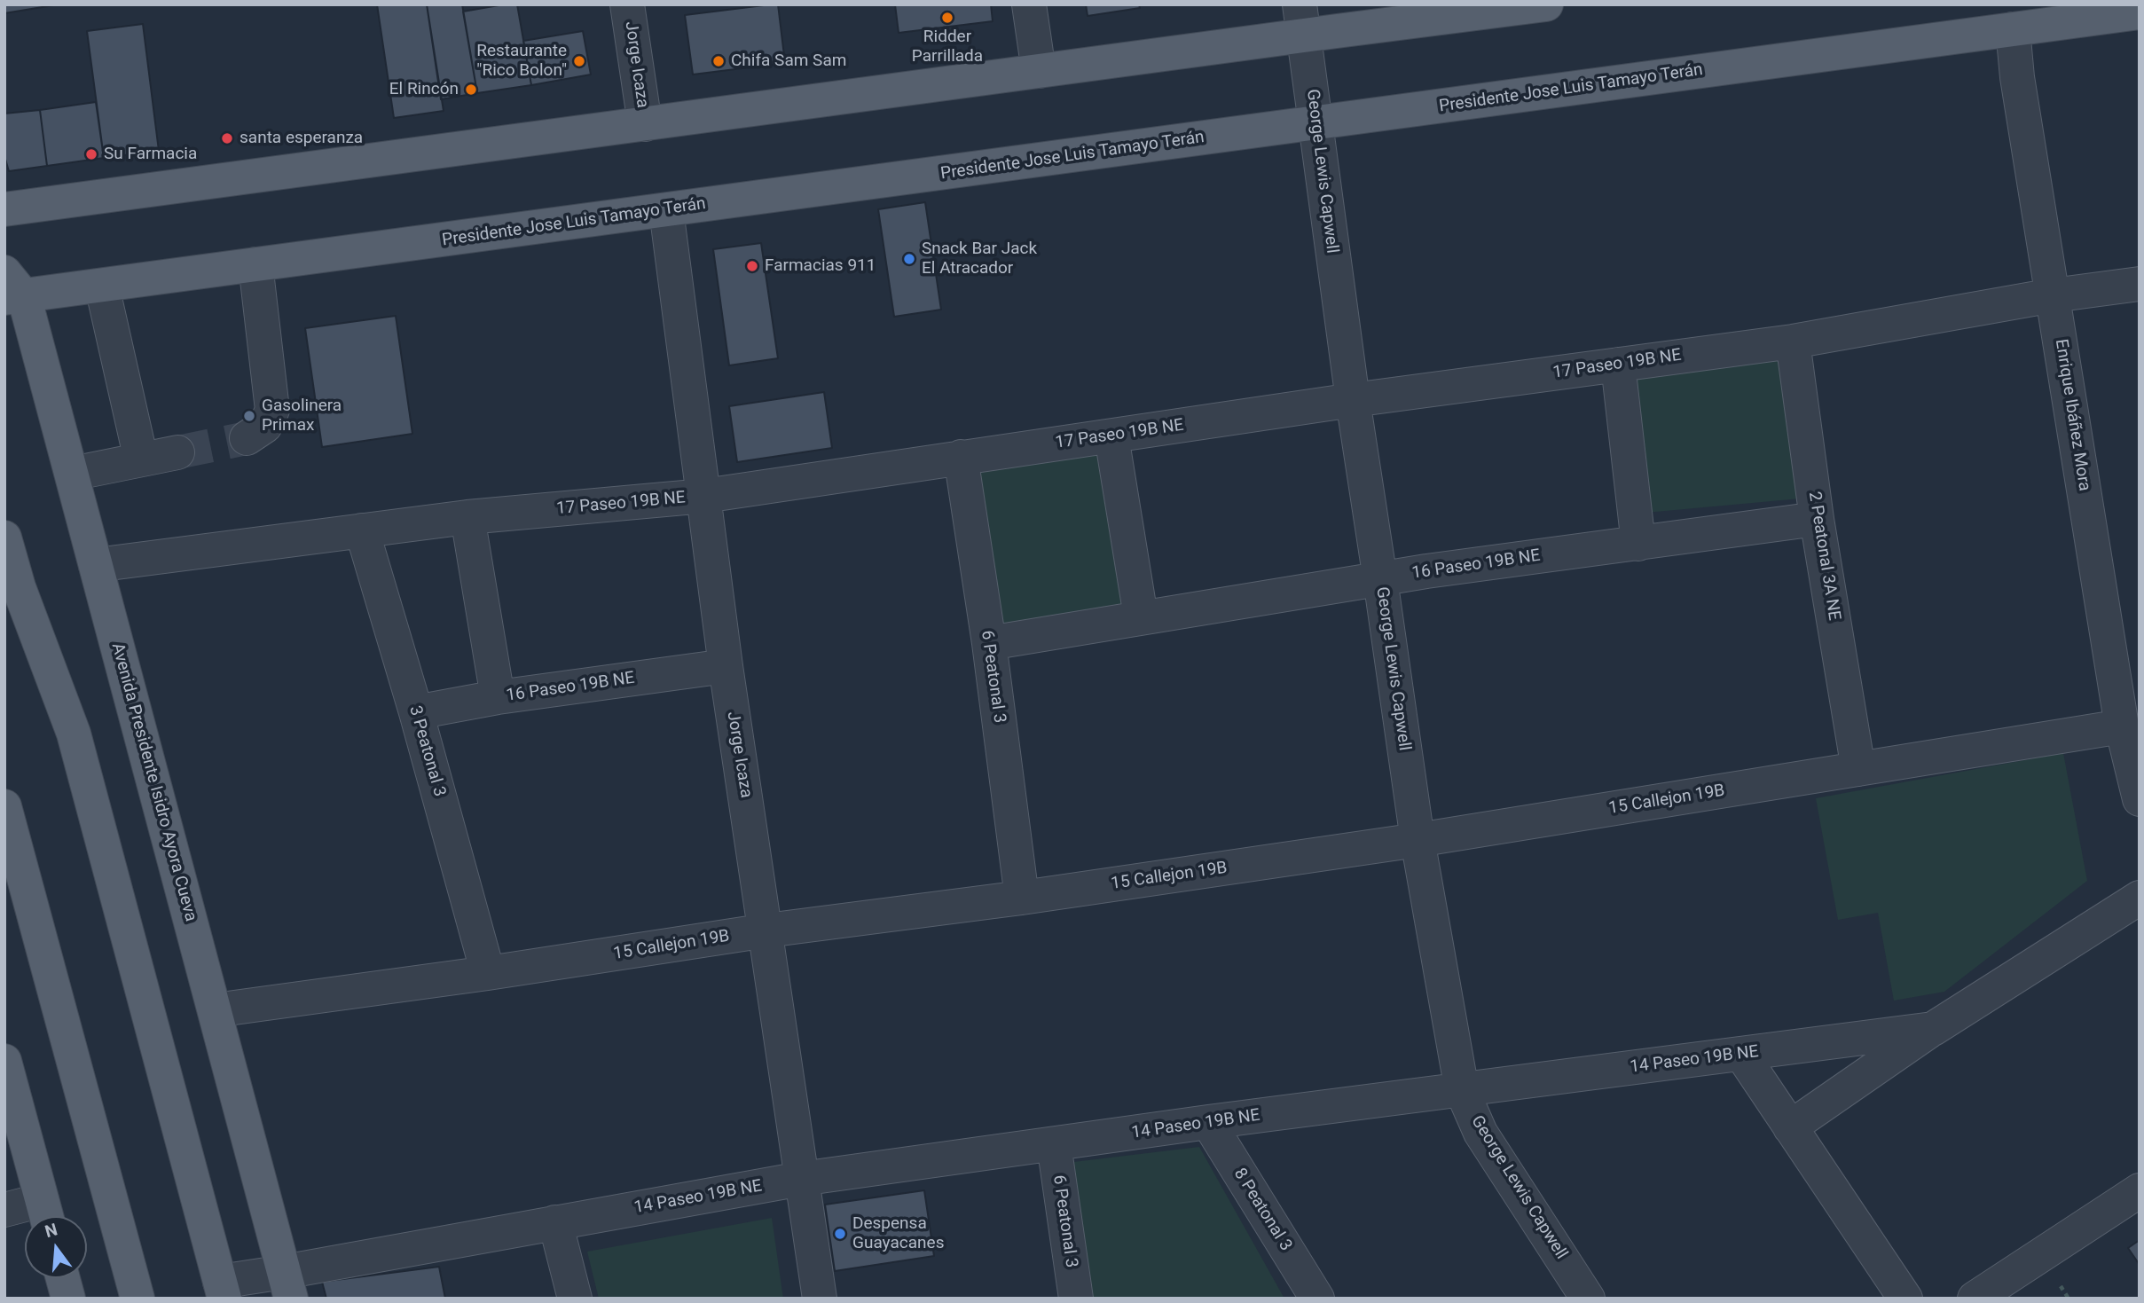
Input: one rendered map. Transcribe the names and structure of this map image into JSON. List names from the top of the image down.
{
  "streets": {
    "main road": ["Presidente Jose Luis Tamayo Terán", "Avenida Presidente Isidro Ayora Cueva"],
    "street": [
      "Jorge Icaza",
      "George Lewis Capwell",
      "17 Paseo 19B NE",
      "Enrique Ibáñez Mora",
      "2 Peatonal 3A NE",
      "16 Paseo 19B NE",
      "6 Peatonal 3",
      "3 Peatonal 3",
      "15 Callejon 19B",
      "14 Paseo 19B NE",
      "8 Peatonal 3"
    ]
  },
  "crossings": [
    ["Jorge Icaza", "Presidente Jose Luis Tamayo Terán"],
    ["Jorge Icaza", "17 Paseo 19B NE"],
    ["Jorge Icaza", "16 Paseo 19B NE"],
    ["Jorge Icaza", "15 Callejon 19B"],
    ["Jorge Icaza", "14 Paseo 19B NE"],
    ["Presidente Jose Luis Tamayo Terán", "George Lewis Capwell"],
    ["Presidente Jose Luis Tamayo Terán", "Enrique Ibáñez Mora"],
    ["Presidente Jose Luis Tamayo Terán", "Avenida Presidente Isidro Ayora Cueva"],
    ["George Lewis Capwell", "17 Paseo 19B NE"],
    ["George Lewis Capwell", "16 Paseo 19B NE"],
    ["George Lewis Capwell", "15 Callejon 19B"],
    ["George Lewis Capwell", "14 Paseo 19B NE"],
    ["17 Paseo 19B NE", "Enrique Ibáñez Mora"],
    ["17 Paseo 19B NE", "2 Peatonal 3A NE"],
    ["17 Paseo 19B NE", "6 Peatonal 3"],
    ["17 Paseo 19B NE", "3 Peatonal 3"],
    ["17 Paseo 19B NE", "Avenida Presidente Isidro Ayora Cueva"],
    ["Enrique Ibáñez Mora", "15 Callejon 19B"],
    ["2 Peatonal 3A NE", "16 Paseo 19B NE"],
    ["2 Peatonal 3A NE", "15 Callejon 19B"],
    ["16 Paseo 19B NE", "6 Peatonal 3"],
    ["16 Paseo 19B NE", "3 Peatonal 3"],
    ["6 Peatonal 3", "15 Callejon 19B"],
    ["6 Peatonal 3", "14 Paseo 19B NE"],
    ["3 Peatonal 3", "15 Callejon 19B"],
    ["Avenida Presidente Isidro Ayora Cueva", "15 Callejon 19B"],
    ["Avenida Presidente Isidro Ayora Cueva", "14 Paseo 19B NE"],
    ["14 Paseo 19B NE", "8 Peatonal 3"]
  ],
  "places": [
    "Ridder Parrillada",
    "Restaurante \"Rico Bolon\"",
    "Chifa Sam Sam",
    "El Rincón",
    "santa esperanza",
    "Su Farmacia",
    "Snack Bar Jack El Atracador",
    "Farmacias 911",
    "Gasolinera Primax",
    "Despensa Guayacanes"
  ],
  "north": "top"
}
